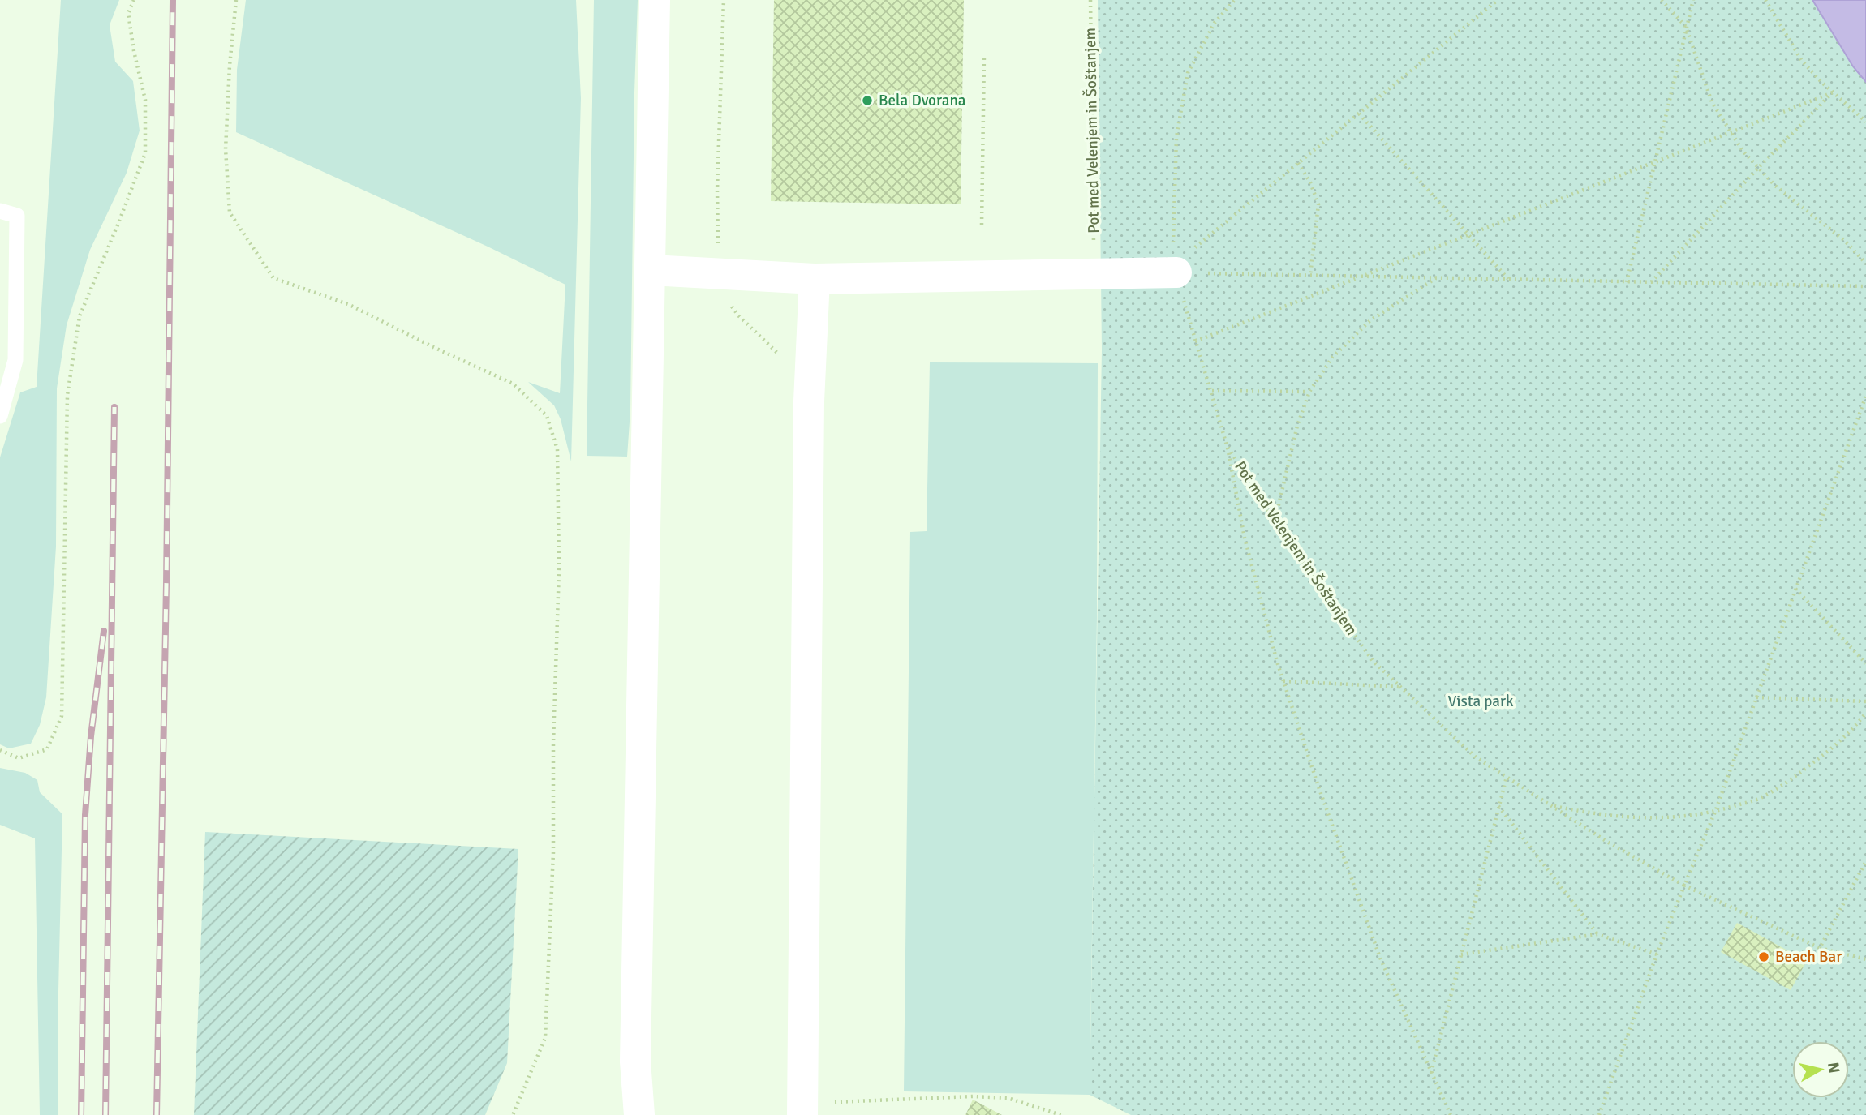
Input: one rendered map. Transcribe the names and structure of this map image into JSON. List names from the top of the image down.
{
  "streets": {
    "path": ["Pot med Velenjem in Šoštanjem"]
  },
  "parks": ["Vista park"],
  "places": ["Bela Dvorana", "Beach Bar"],
  "north": "right"
}
